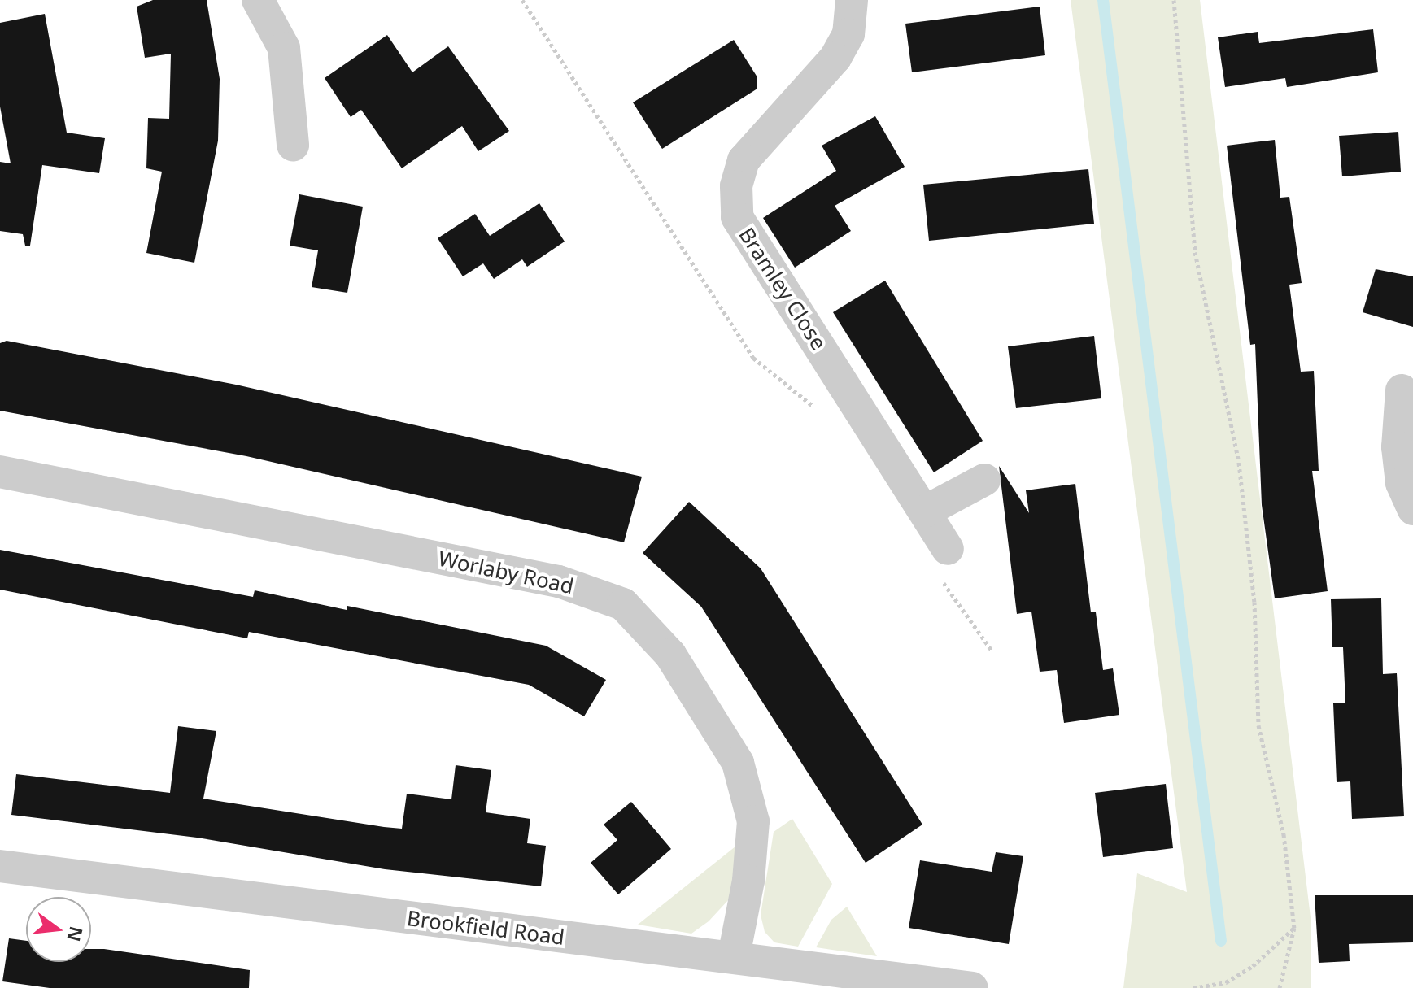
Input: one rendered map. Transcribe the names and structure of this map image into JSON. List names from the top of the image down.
{
  "streets": {
    "street": ["Bramley Close", "Worlaby Road", "Brookfield Road"]
  },
  "crossings": [
    ["Worlaby Road", "Brookfield Road"]
  ],
  "north": "right"
}
